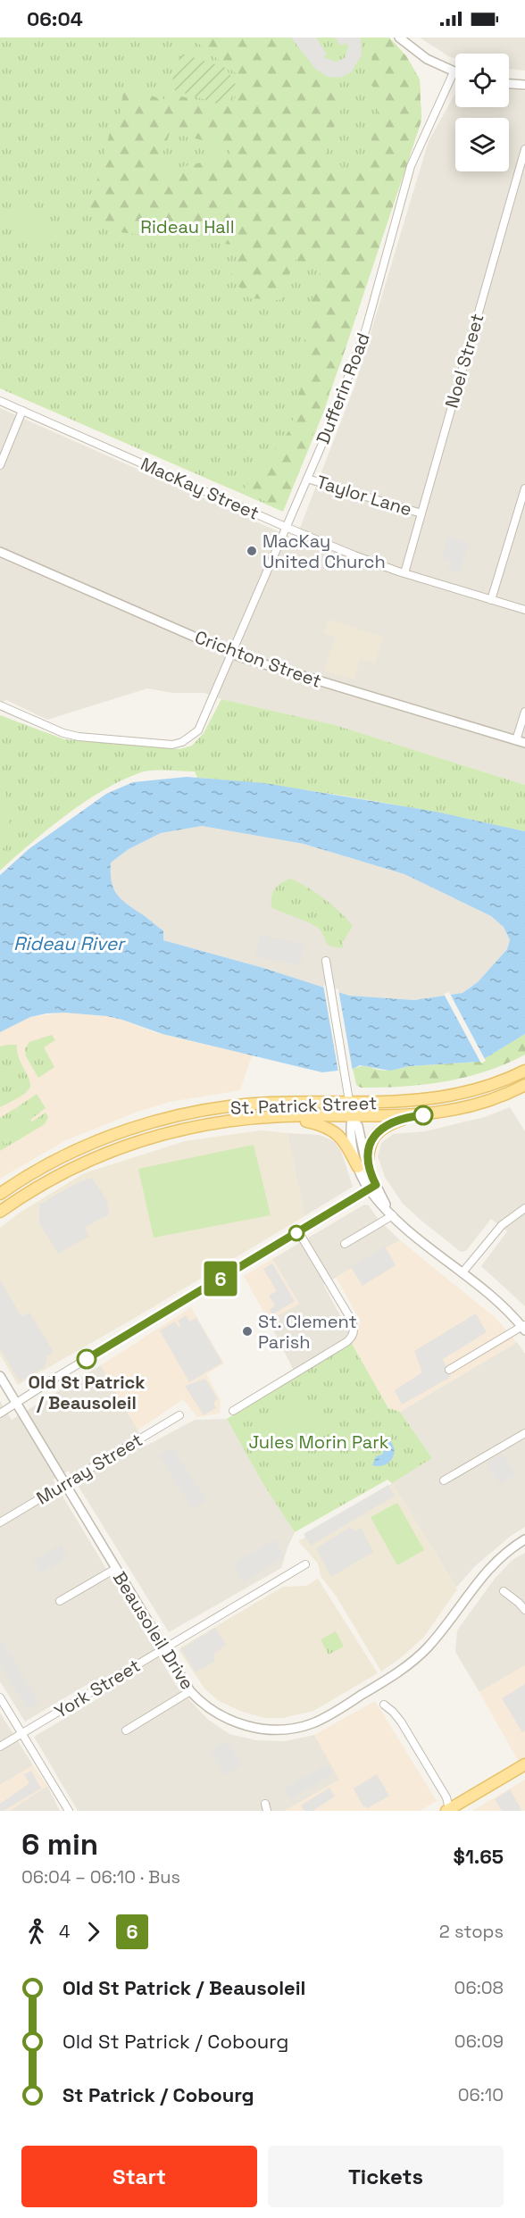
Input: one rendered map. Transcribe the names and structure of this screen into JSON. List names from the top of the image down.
{
  "streets": {
    "main road": ["St. Patrick Street"],
    "street": [
      "Noel Street",
      "Dufferin Road",
      "MacKay Street",
      "Taylor Lane",
      "Crichton Street",
      "Murray Street",
      "Beausoleil Drive",
      "York Street"
    ]
  },
  "crossings": [
    ["Noel Street", "MacKay Street"],
    ["Noel Street", "Taylor Lane"],
    ["Dufferin Road", "MacKay Street"],
    ["Dufferin Road", "Taylor Lane"],
    ["Dufferin Road", "Crichton Street"],
    ["Murray Street", "Beausoleil Drive"],
    ["Beausoleil Drive", "York Street"]
  ],
  "water": ["Rideau River"],
  "parks": ["Rideau Hall", "Jules Morin Park"],
  "places": ["MacKay United Church", "St. Clement Parish", "Old St Patrick / Beausoleil"],
  "lines": ["bus line 6"],
  "page": {
    "status": "06:04",
    "on_map": "6",
    "heading": ["6 min", "06:04 – 06:10 · Bus", "$1.65"],
    "legs": ["4", "6", "2 stops"],
    "list": [
      {
        "name": "Old St Patrick / Beausoleil",
        "value": "06:08"
      },
      {
        "name": "Old St Patrick / Cobourg",
        "value": "06:09"
      },
      {
        "name": "St Patrick / Cobourg",
        "value": "06:10"
      }
    ],
    "buttons": ["Start", "Tickets"]
  }
}
